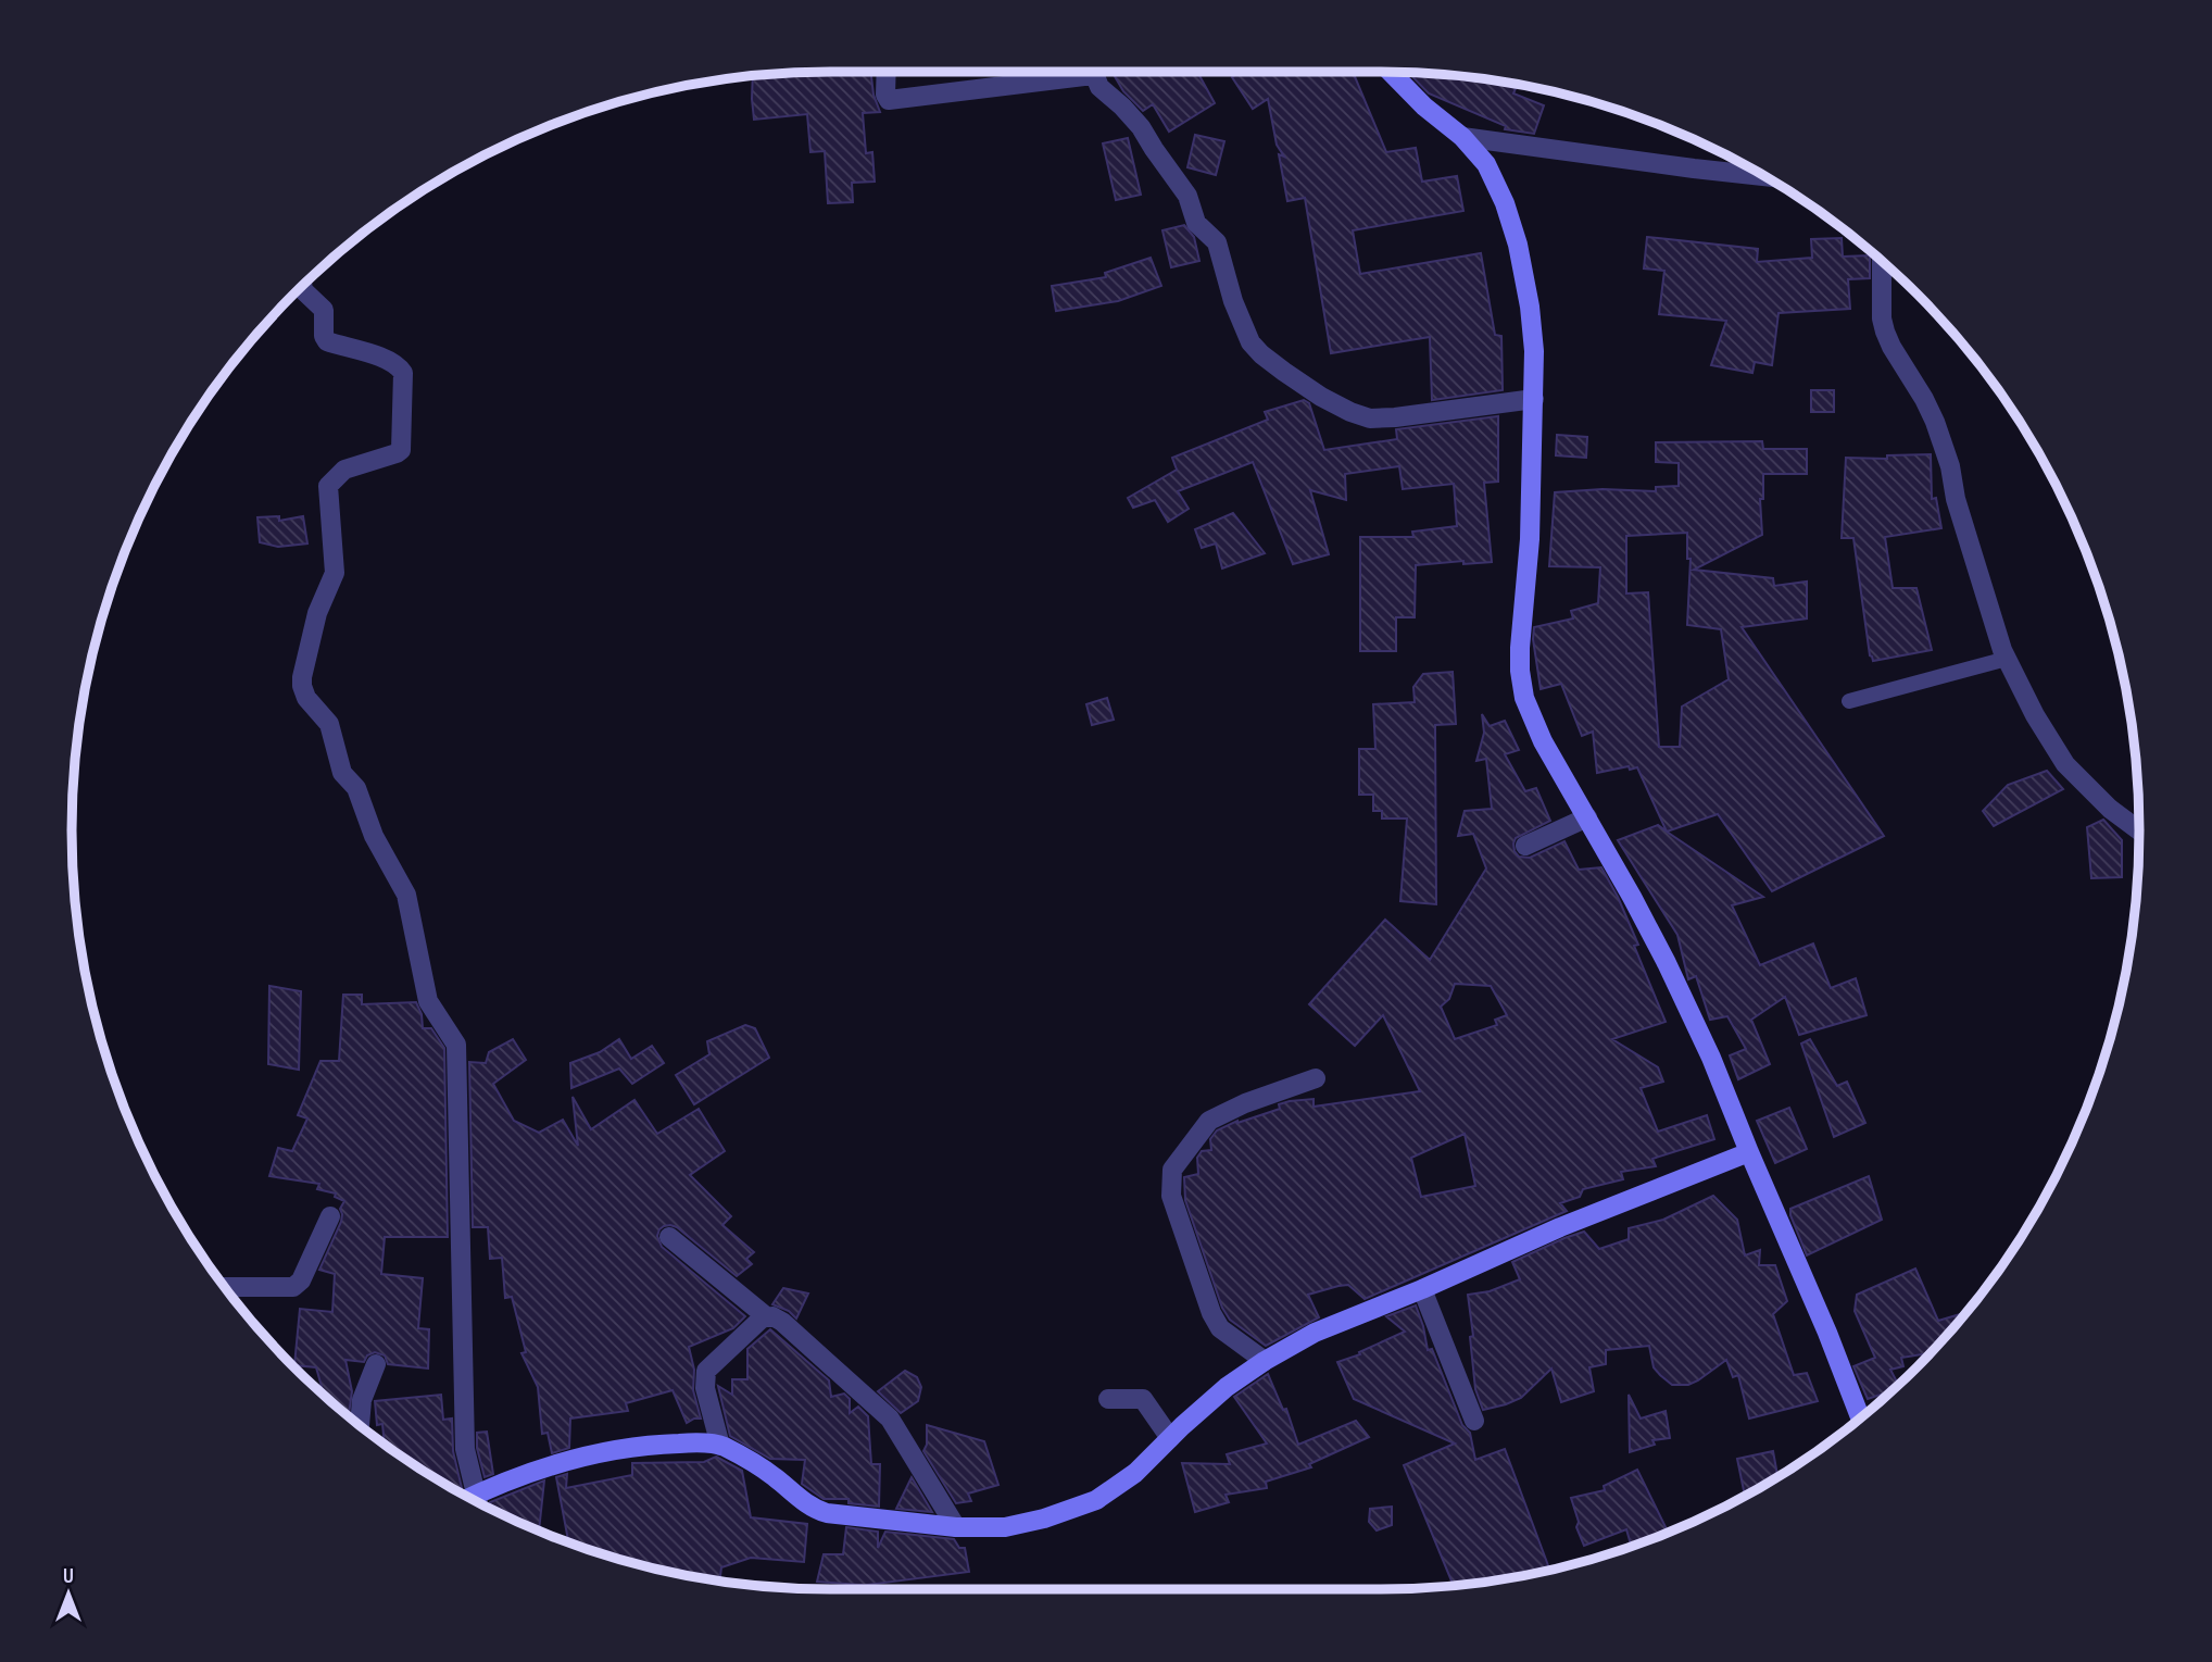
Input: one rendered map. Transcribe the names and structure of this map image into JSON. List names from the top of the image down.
{
  "north": "top"
}
